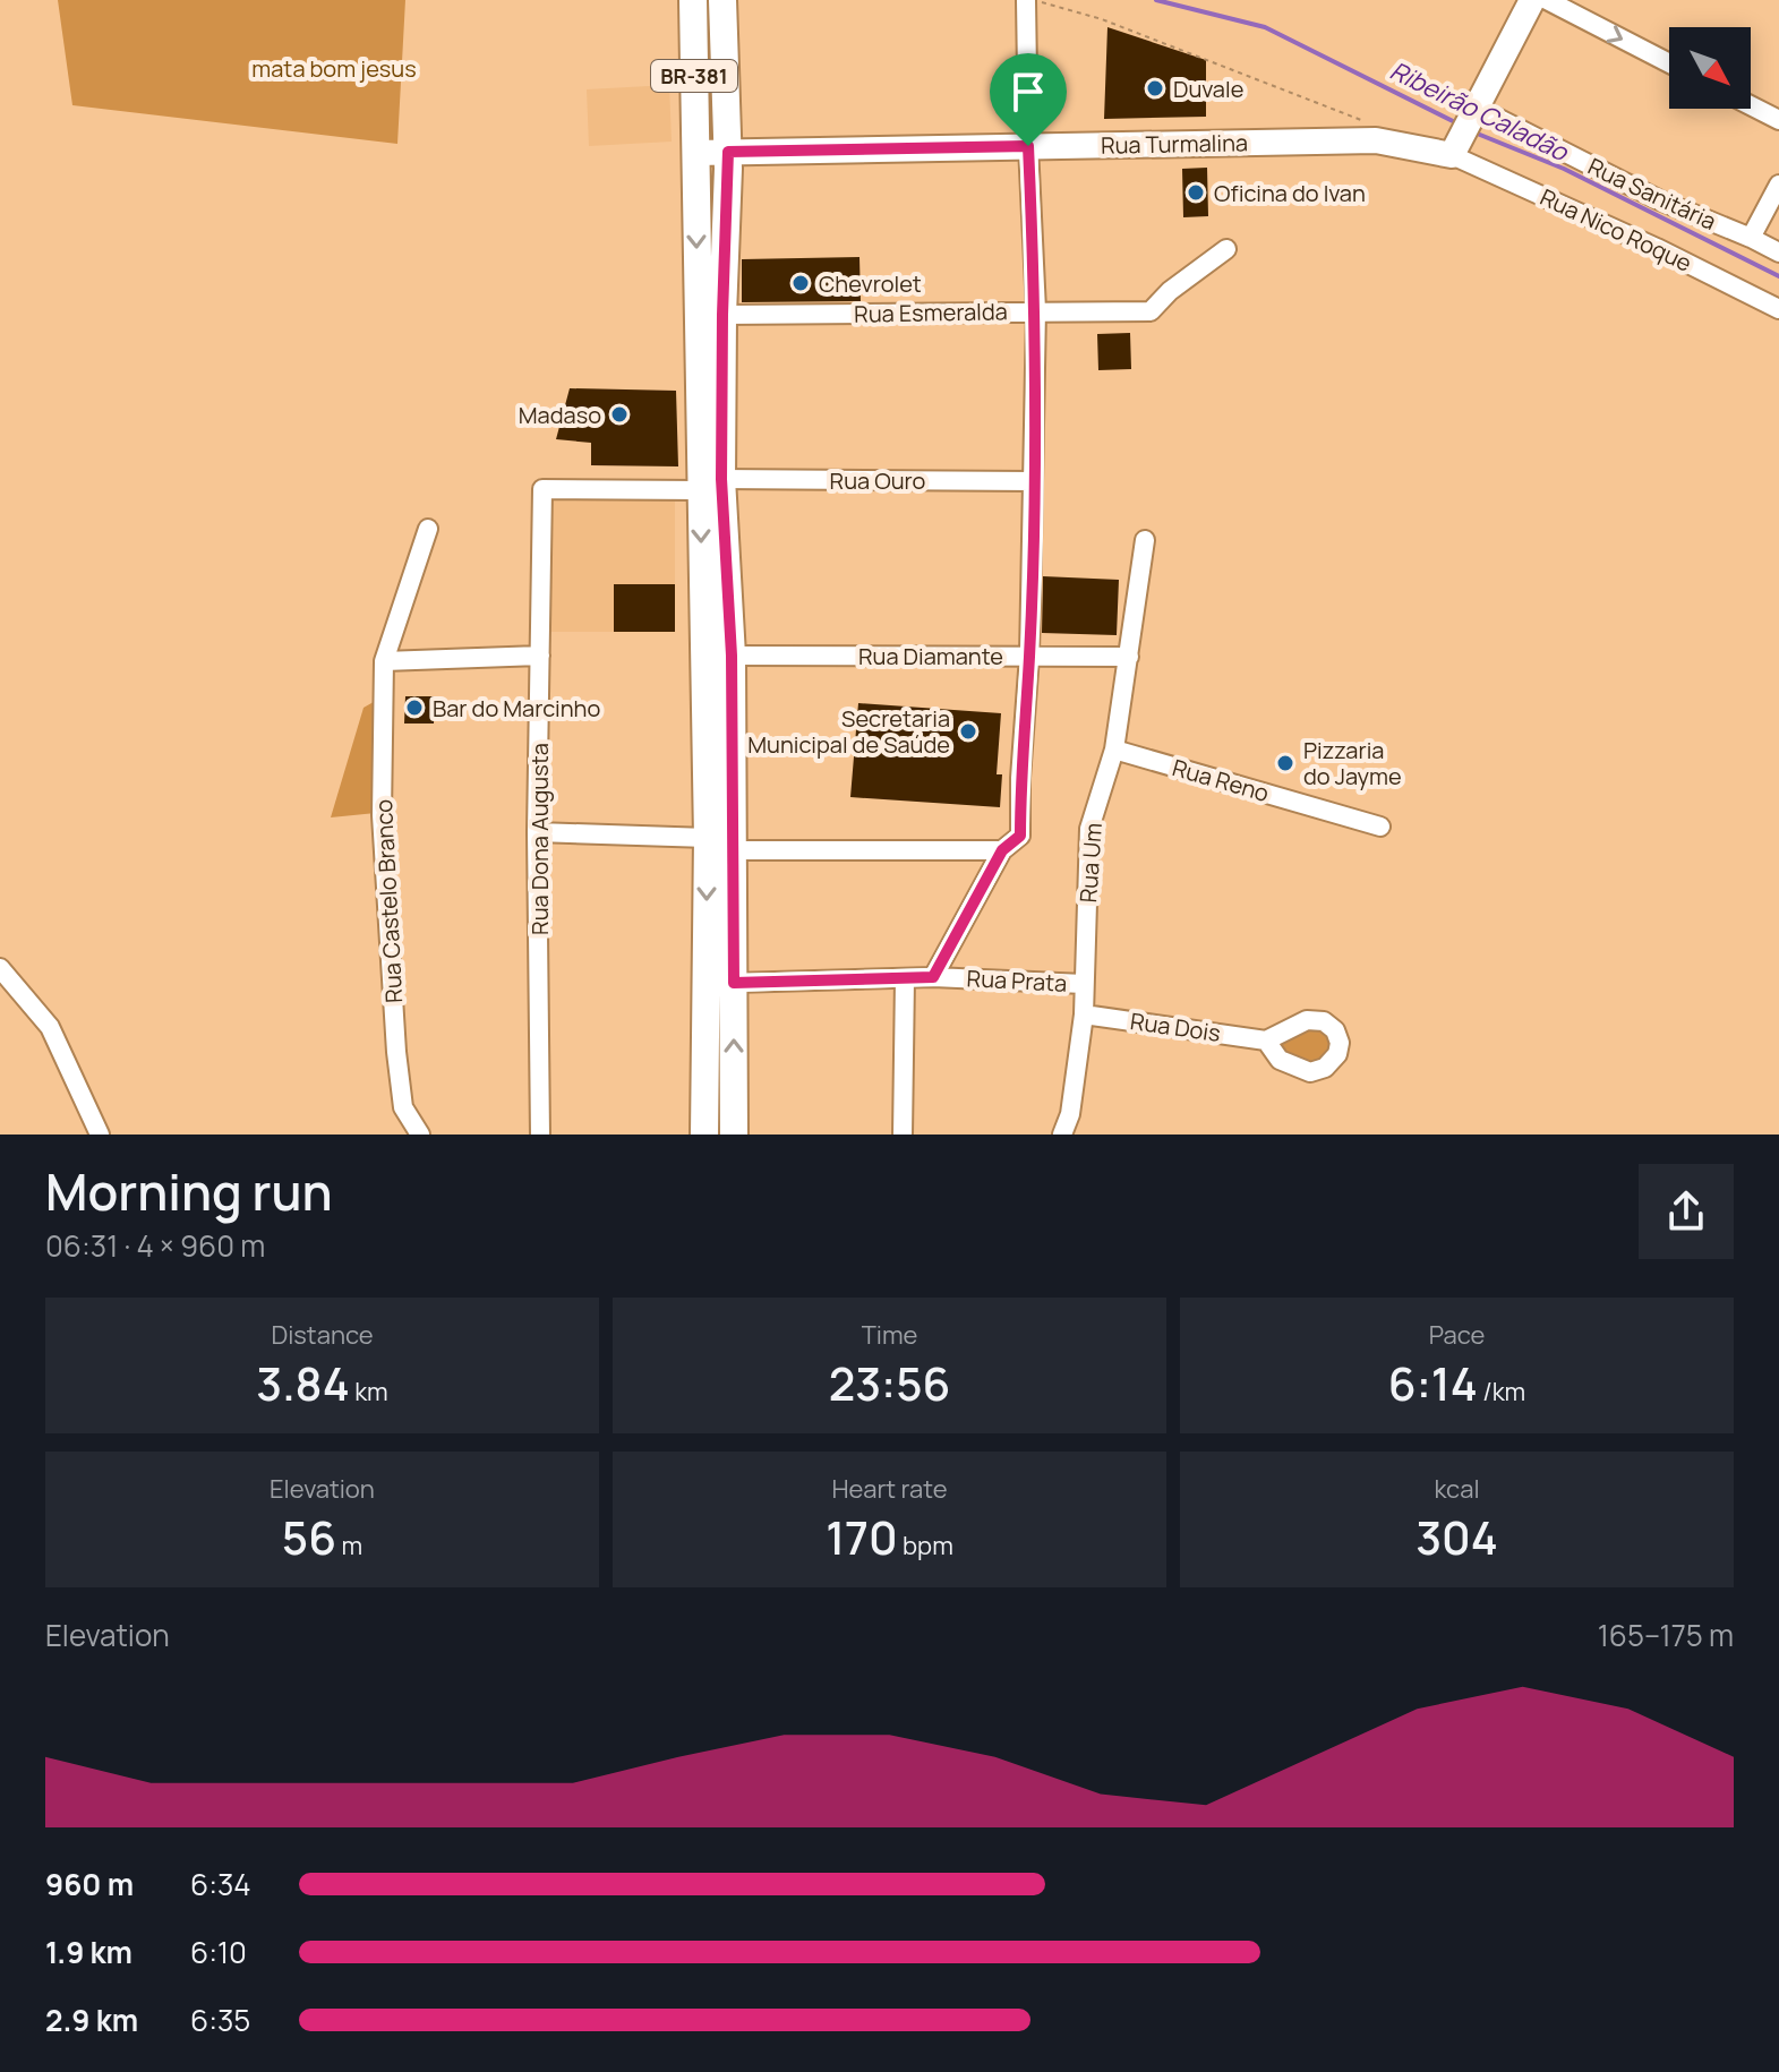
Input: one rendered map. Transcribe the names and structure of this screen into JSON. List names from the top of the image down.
{
  "streets": {
    "main road": ["BR-381", "Rua Turmalina"],
    "street": [
      "Rua Sanitária",
      "Rua Nico Roque",
      "Rua Esmeralda",
      "Rua Ouro",
      "Rua Diamante",
      "Rua Reno",
      "Rua Dona Augusta",
      "Rua Um",
      "Rua Castelo Branco",
      "Rua Prata",
      "Rua Dois"
    ]
  },
  "crossings": [
    ["BR-381", "Rua Turmalina"],
    ["BR-381", "Rua Esmeralda"],
    ["BR-381", "Rua Ouro"],
    ["BR-381", "Rua Diamante"],
    ["BR-381", "Rua Prata"],
    ["Rua Turmalina", "Rua Nico Roque"],
    ["Rua Ouro", "Rua Dona Augusta"],
    ["Rua Diamante", "Rua Um"],
    ["Rua Reno", "Rua Um"],
    ["Rua Um", "Rua Prata"],
    ["Rua Um", "Rua Dois"]
  ],
  "water": ["Ribeirão Caladão"],
  "parks": ["mata bom jesus"],
  "places": [
    "Duvale",
    "Oficina do Ivan",
    "Chevrolet",
    "Madaso",
    "Bar do Marcinho",
    "Secretaria Municipal de Saúde",
    "Pizzaria do Jayme"
  ],
  "north": "bottom right",
  "page": {
    "heading": ["Morning run", "06:31 · 4 × 960 m"],
    "stats": [
      ["Distance", "3.84 km"],
      ["Time", "23:56"],
      ["Pace", "6:14 /km"],
      ["Elevation", "56 m"],
      ["Heart rate", "170 bpm"],
      ["kcal", "304"]
    ],
    "chart": ["Elevation", "165–175 m"],
    "list": [
      {
        "name": "960 m",
        "note": "6:34"
      },
      {
        "name": "1.9 km",
        "note": "6:10"
      },
      {
        "name": "2.9 km",
        "note": "6:35"
      }
    ]
  }
}
